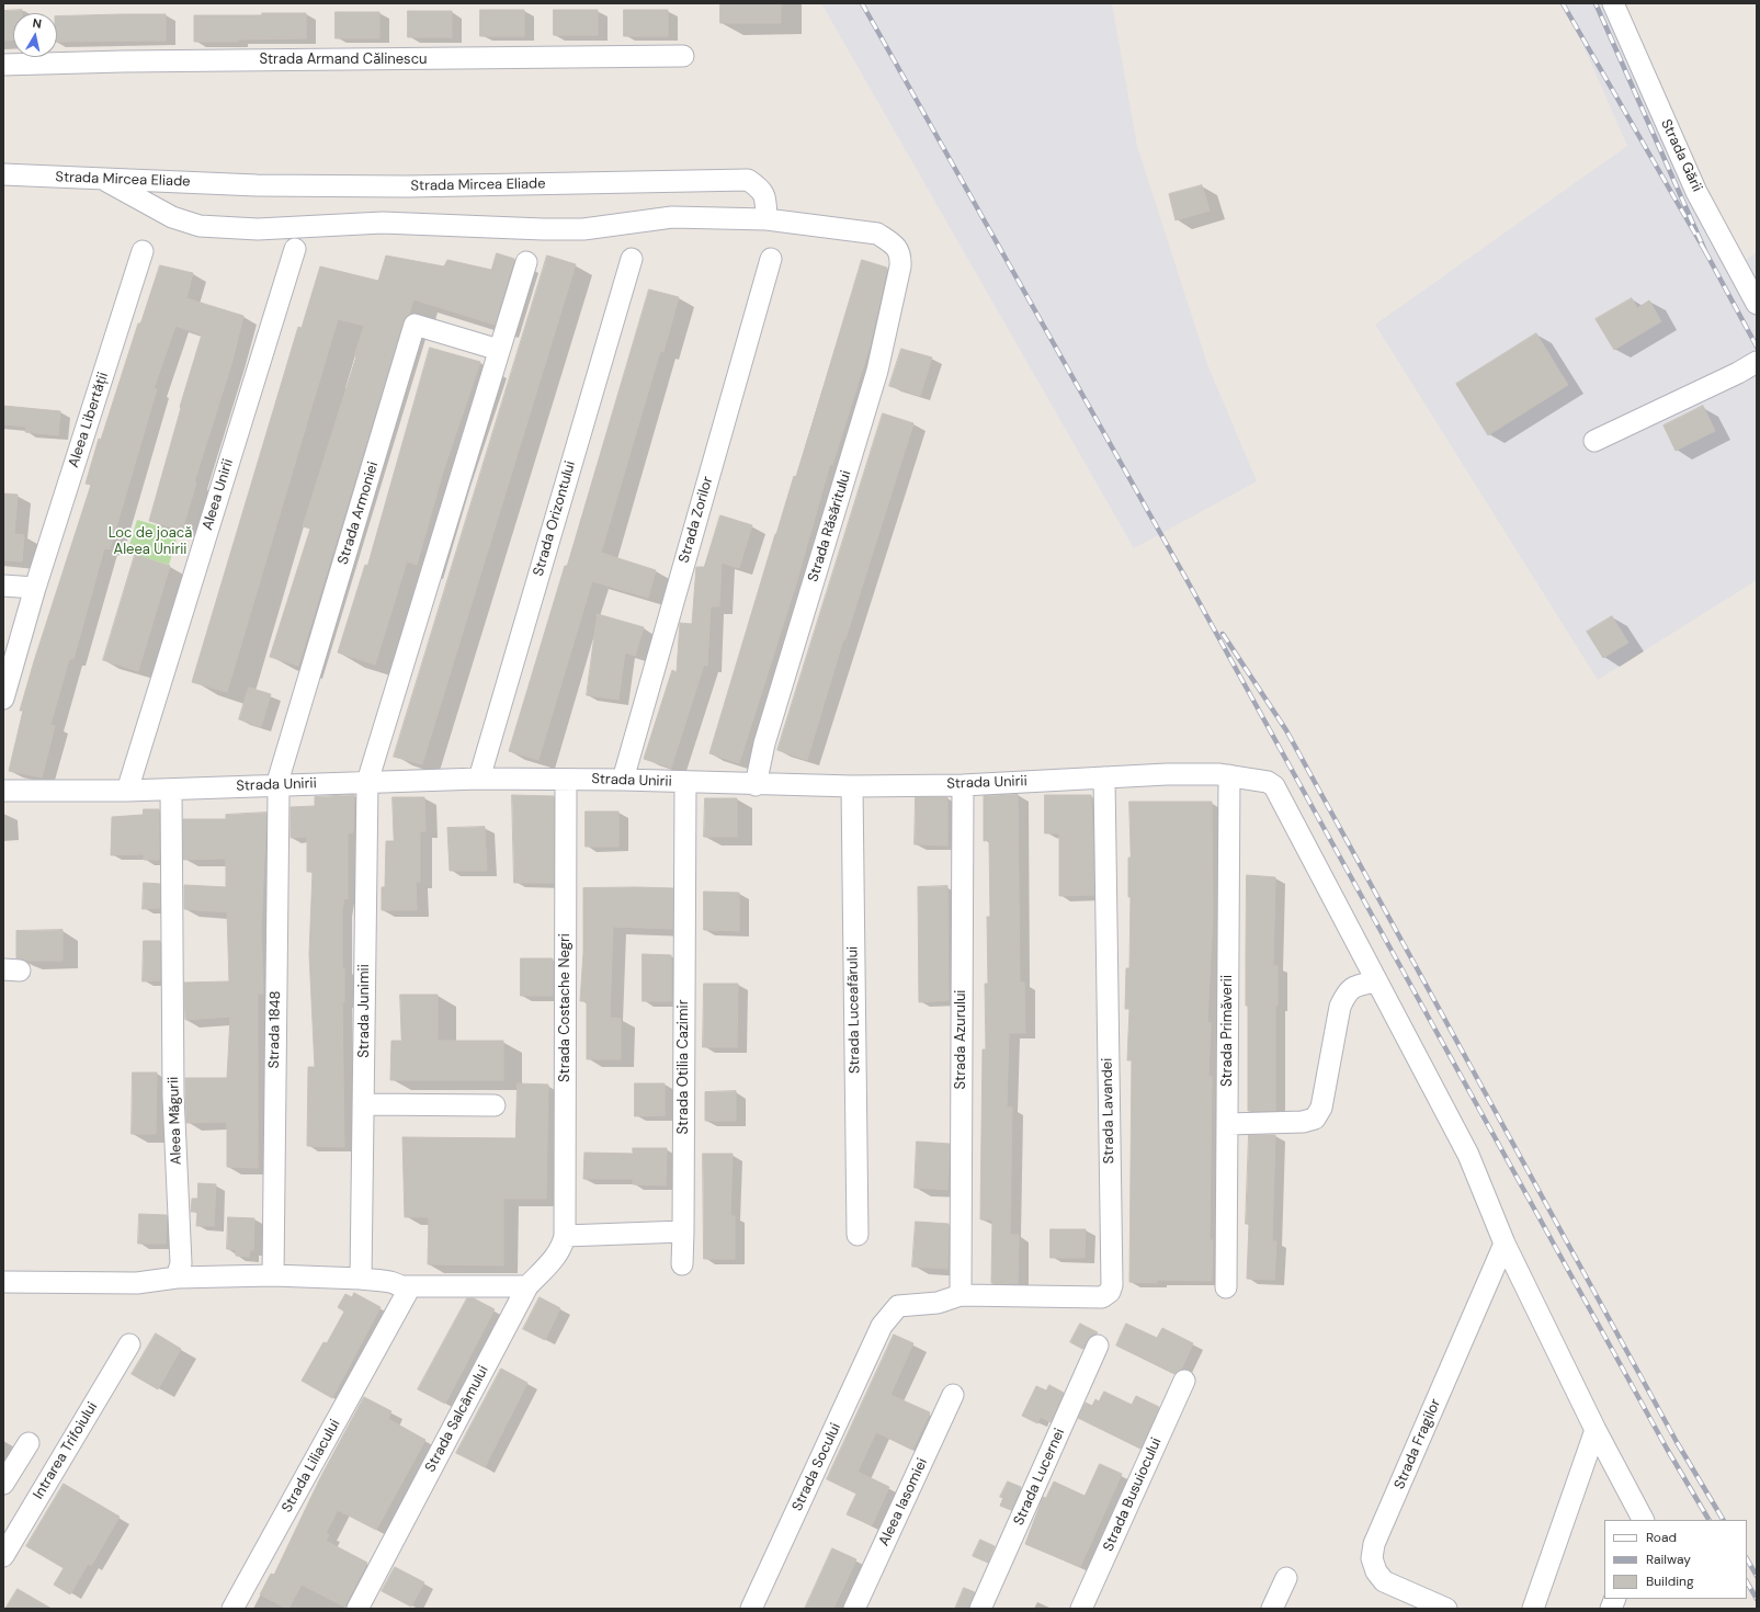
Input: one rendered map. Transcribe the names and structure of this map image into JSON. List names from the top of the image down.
{
  "streets": {
    "street": [
      "Strada Armand Călinescu",
      "Strada Gării",
      "Strada Mircea Eliade",
      "Aleea Libertății",
      "Aleea Unirii",
      "Strada Armoniei",
      "Strada Orizontului",
      "Strada Zorilor",
      "Strada Răsăritului",
      "Strada Unirii",
      "Strada Costache Negri",
      "Strada Luceafǎrului",
      "Strada Junimii",
      "Strada 1848",
      "Strada Primăverii",
      "Strada Azurului",
      "Strada Otilia Cazimir",
      "Strada Lavandei",
      "Aleea Măgurii",
      "Strada Salcâmului",
      "Strada Fragilor",
      "Intrarea Trifoiului",
      "Strada Liliacului",
      "Strada Socului",
      "Strada Lucernei",
      "Strada Busuiocului",
      "Aleea Iasomiei"
    ]
  },
  "crossings": [
    ["Strada Mircea Eliade", "Strada Răsăritului"],
    ["Aleea Unirii", "Strada Unirii"],
    ["Strada Armoniei", "Strada Unirii"],
    ["Strada Armoniei", "Strada 1848"],
    ["Strada Orizontului", "Strada Unirii"],
    ["Strada Zorilor", "Strada Unirii"],
    ["Strada Răsăritului", "Strada Unirii"],
    ["Strada Unirii", "Strada Costache Negri"],
    ["Strada Unirii", "Strada Luceafǎrului"],
    ["Strada Unirii", "Strada Junimii"],
    ["Strada Unirii", "Strada 1848"],
    ["Strada Unirii", "Strada Primăverii"],
    ["Strada Unirii", "Strada Azurului"],
    ["Strada Unirii", "Strada Otilia Cazimir"],
    ["Strada Unirii", "Strada Lavandei"],
    ["Strada Unirii", "Aleea Măgurii"],
    ["Strada Costache Negri", "Strada Salcâmului"],
    ["Strada Azurului", "Strada Lavandei"],
    ["Strada Azurului", "Strada Socului"],
    ["Strada Lavandei", "Strada Socului"]
  ],
  "parks": ["Loc de joacă Aleea Unirii"],
  "legend": ["Road", "Railway", "Building"],
  "north": "top"
}
